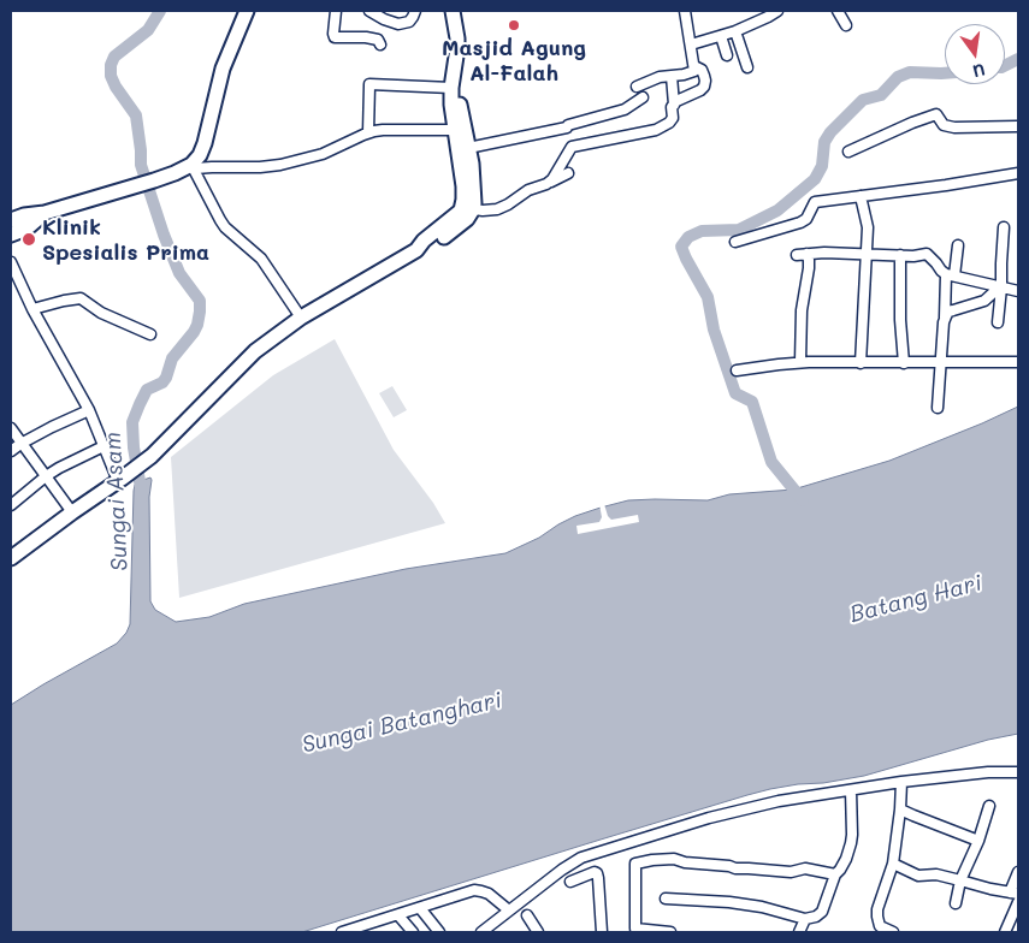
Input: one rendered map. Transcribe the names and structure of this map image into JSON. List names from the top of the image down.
{
  "water": ["Sungai Asam", "Batang Hari", "Sungai Batanghari"],
  "places": ["Masjid Agung Al-Falah", "Klinik Spesialis Prima"],
  "north": "bottom"
}
